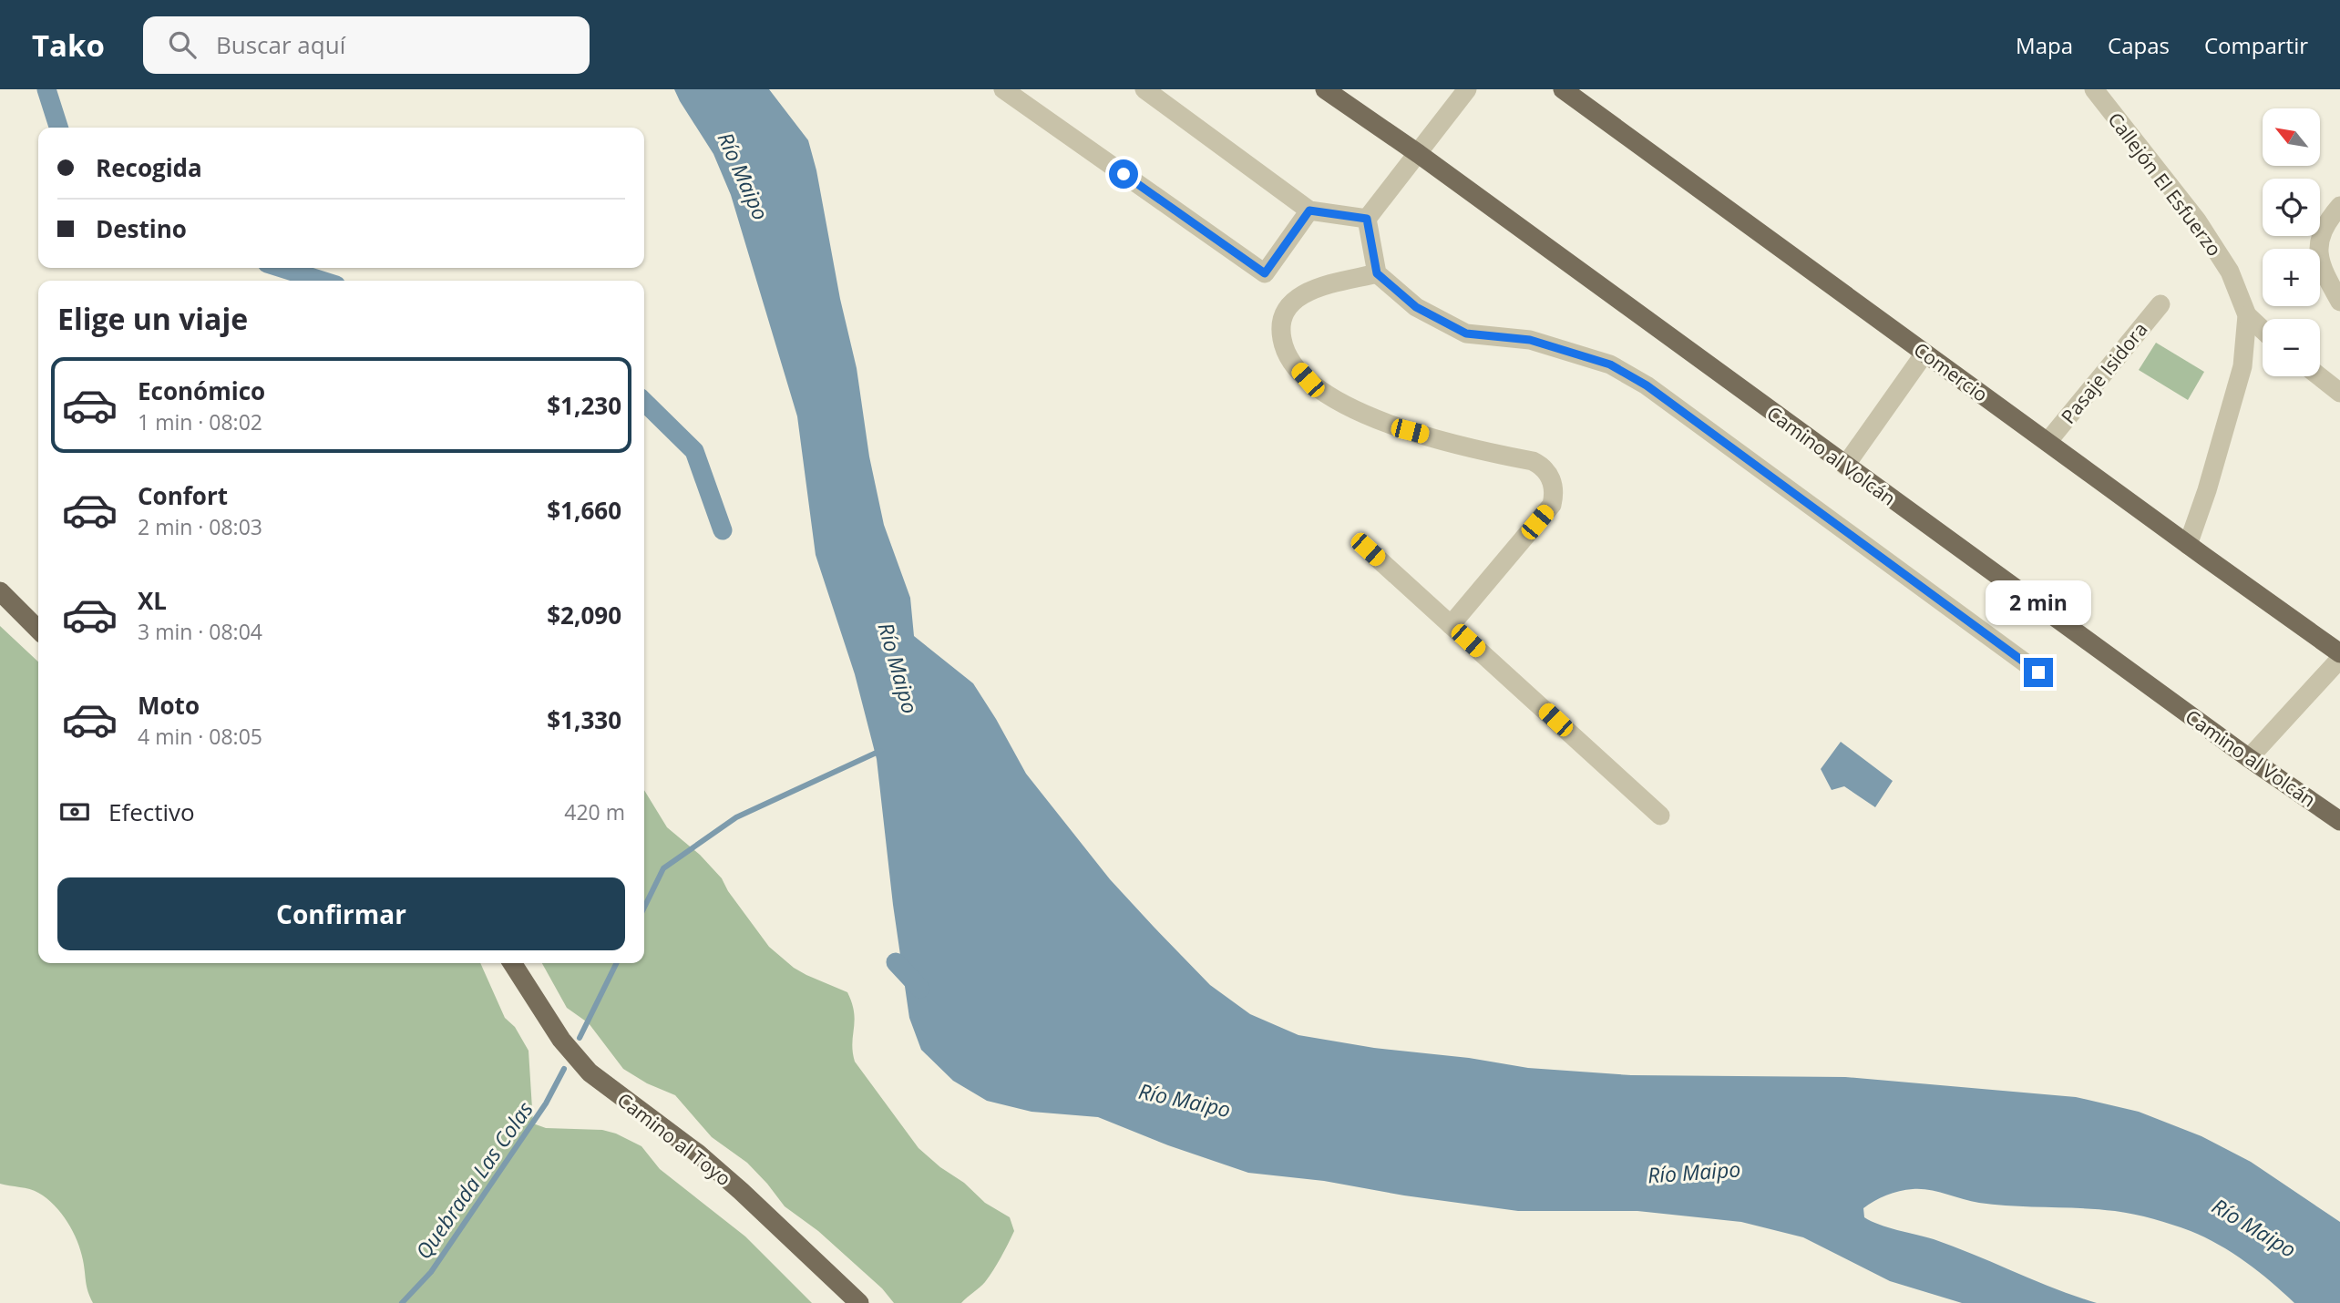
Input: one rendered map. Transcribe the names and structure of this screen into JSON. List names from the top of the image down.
{
  "streets": {
    "main road": ["Comercio", "Camino al Volcán", "Camino al Toyo"],
    "street": ["Callejón El Esfuerzo", "Pasaje Isidora"]
  },
  "crossings": [
    ["Callejón El Esfuerzo", "Comercio"],
    ["Comercio", "Pasaje Isidora"]
  ],
  "water": ["Río Maipo", "Quebrada Las Colas"],
  "north": "top left",
  "page": {
    "header": "Tako",
    "search": "Buscar aquí",
    "nav": ["Mapa", "Capas", "Compartir"],
    "map_buttons": ["+", "−"],
    "banner": ["Recogida", "Destino"],
    "heading": "Elige un viaje",
    "list": [
      {
        "name": "Económico",
        "note": "1 min · 08:02",
        "value": "$1,230"
      },
      {
        "name": "Confort",
        "note": "2 min · 08:03",
        "value": "$1,660"
      },
      {
        "name": "XL",
        "note": "3 min · 08:04",
        "value": "$2,090"
      },
      {
        "name": "Moto",
        "note": "4 min · 08:05",
        "value": "$1,330"
      }
    ],
    "bubble": "2 min",
    "pay": ["Efectivo", "420 m"],
    "buttons": "Confirmar"
  }
}
